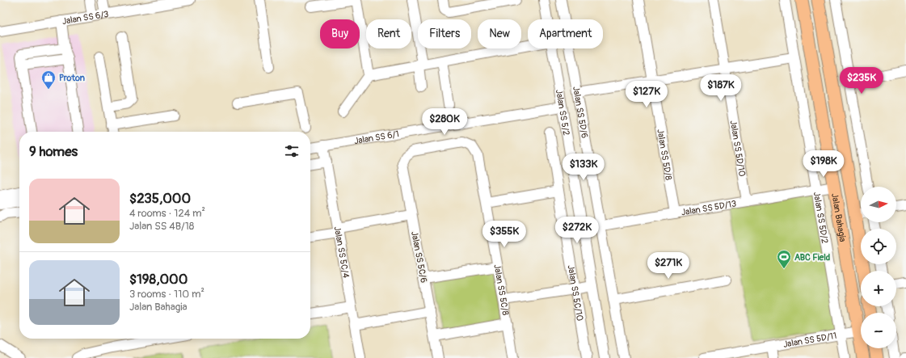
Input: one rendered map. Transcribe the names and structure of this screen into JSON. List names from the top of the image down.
{
  "streets": {
    "main road": ["Jalan Bahagia"],
    "street": [
      "Jalan SS 6/3",
      "Jalan SS 5/2",
      "Jalan SS 5D/6",
      "Jalan SS 6/1",
      "Jalan SS 5D/10",
      "Jalan SS 5D/8",
      "Jalan SS 5D/13",
      "Jalan SS 5D/2",
      "Jalan SS 5C/4",
      "Jalan SS 5C/6",
      "Jalan SS 5C/8",
      "Jalan SS 5C/10",
      "Jalan SS 5D/11"
    ]
  },
  "crossings": [
    ["Jalan SS 5/2", "Jalan SS 6/1"],
    ["Jalan SS 5/2", "Jalan SS 5D/13"],
    ["Jalan SS 5D/6", "Jalan SS 5D/13"],
    ["Jalan SS 6/1", "Jalan SS 5C/4"],
    ["Jalan SS 5D/10", "Jalan SS 5D/13"],
    ["Jalan SS 5D/8", "Jalan SS 5D/13"],
    ["Jalan SS 5D/13", "Jalan SS 5D/2"],
    ["Jalan SS 5D/13", "Jalan Bahagia"],
    ["Jalan SS 5D/2", "Jalan SS 5D/11"],
    ["Jalan Bahagia", "Jalan SS 5D/11"],
    ["Jalan SS 5C/6", "Jalan SS 5C/8"]
  ],
  "places": {
    "shop": ["Proton"],
    "sports": ["ABC Field"]
  },
  "north": "right",
  "page": {
    "chip": [
      "Buy",
      "Rent",
      "Filters",
      "New",
      "Apartment"
    ],
    "price": [
      "$235K",
      "$187K",
      "$127K",
      "$280K",
      "$198K",
      "$133K",
      "$272K",
      "$355K",
      "$271K"
    ],
    "heading": "9 homes",
    "list": [
      {
        "name": "$235,000",
        "note": "4 rooms · 124 m² · Jalan SS 4B/18"
      },
      {
        "name": "$198,000",
        "note": "3 rooms · 110 m² · Jalan Bahagia"
      }
    ],
    "map_buttons": ["+", "−"]
  }
}
